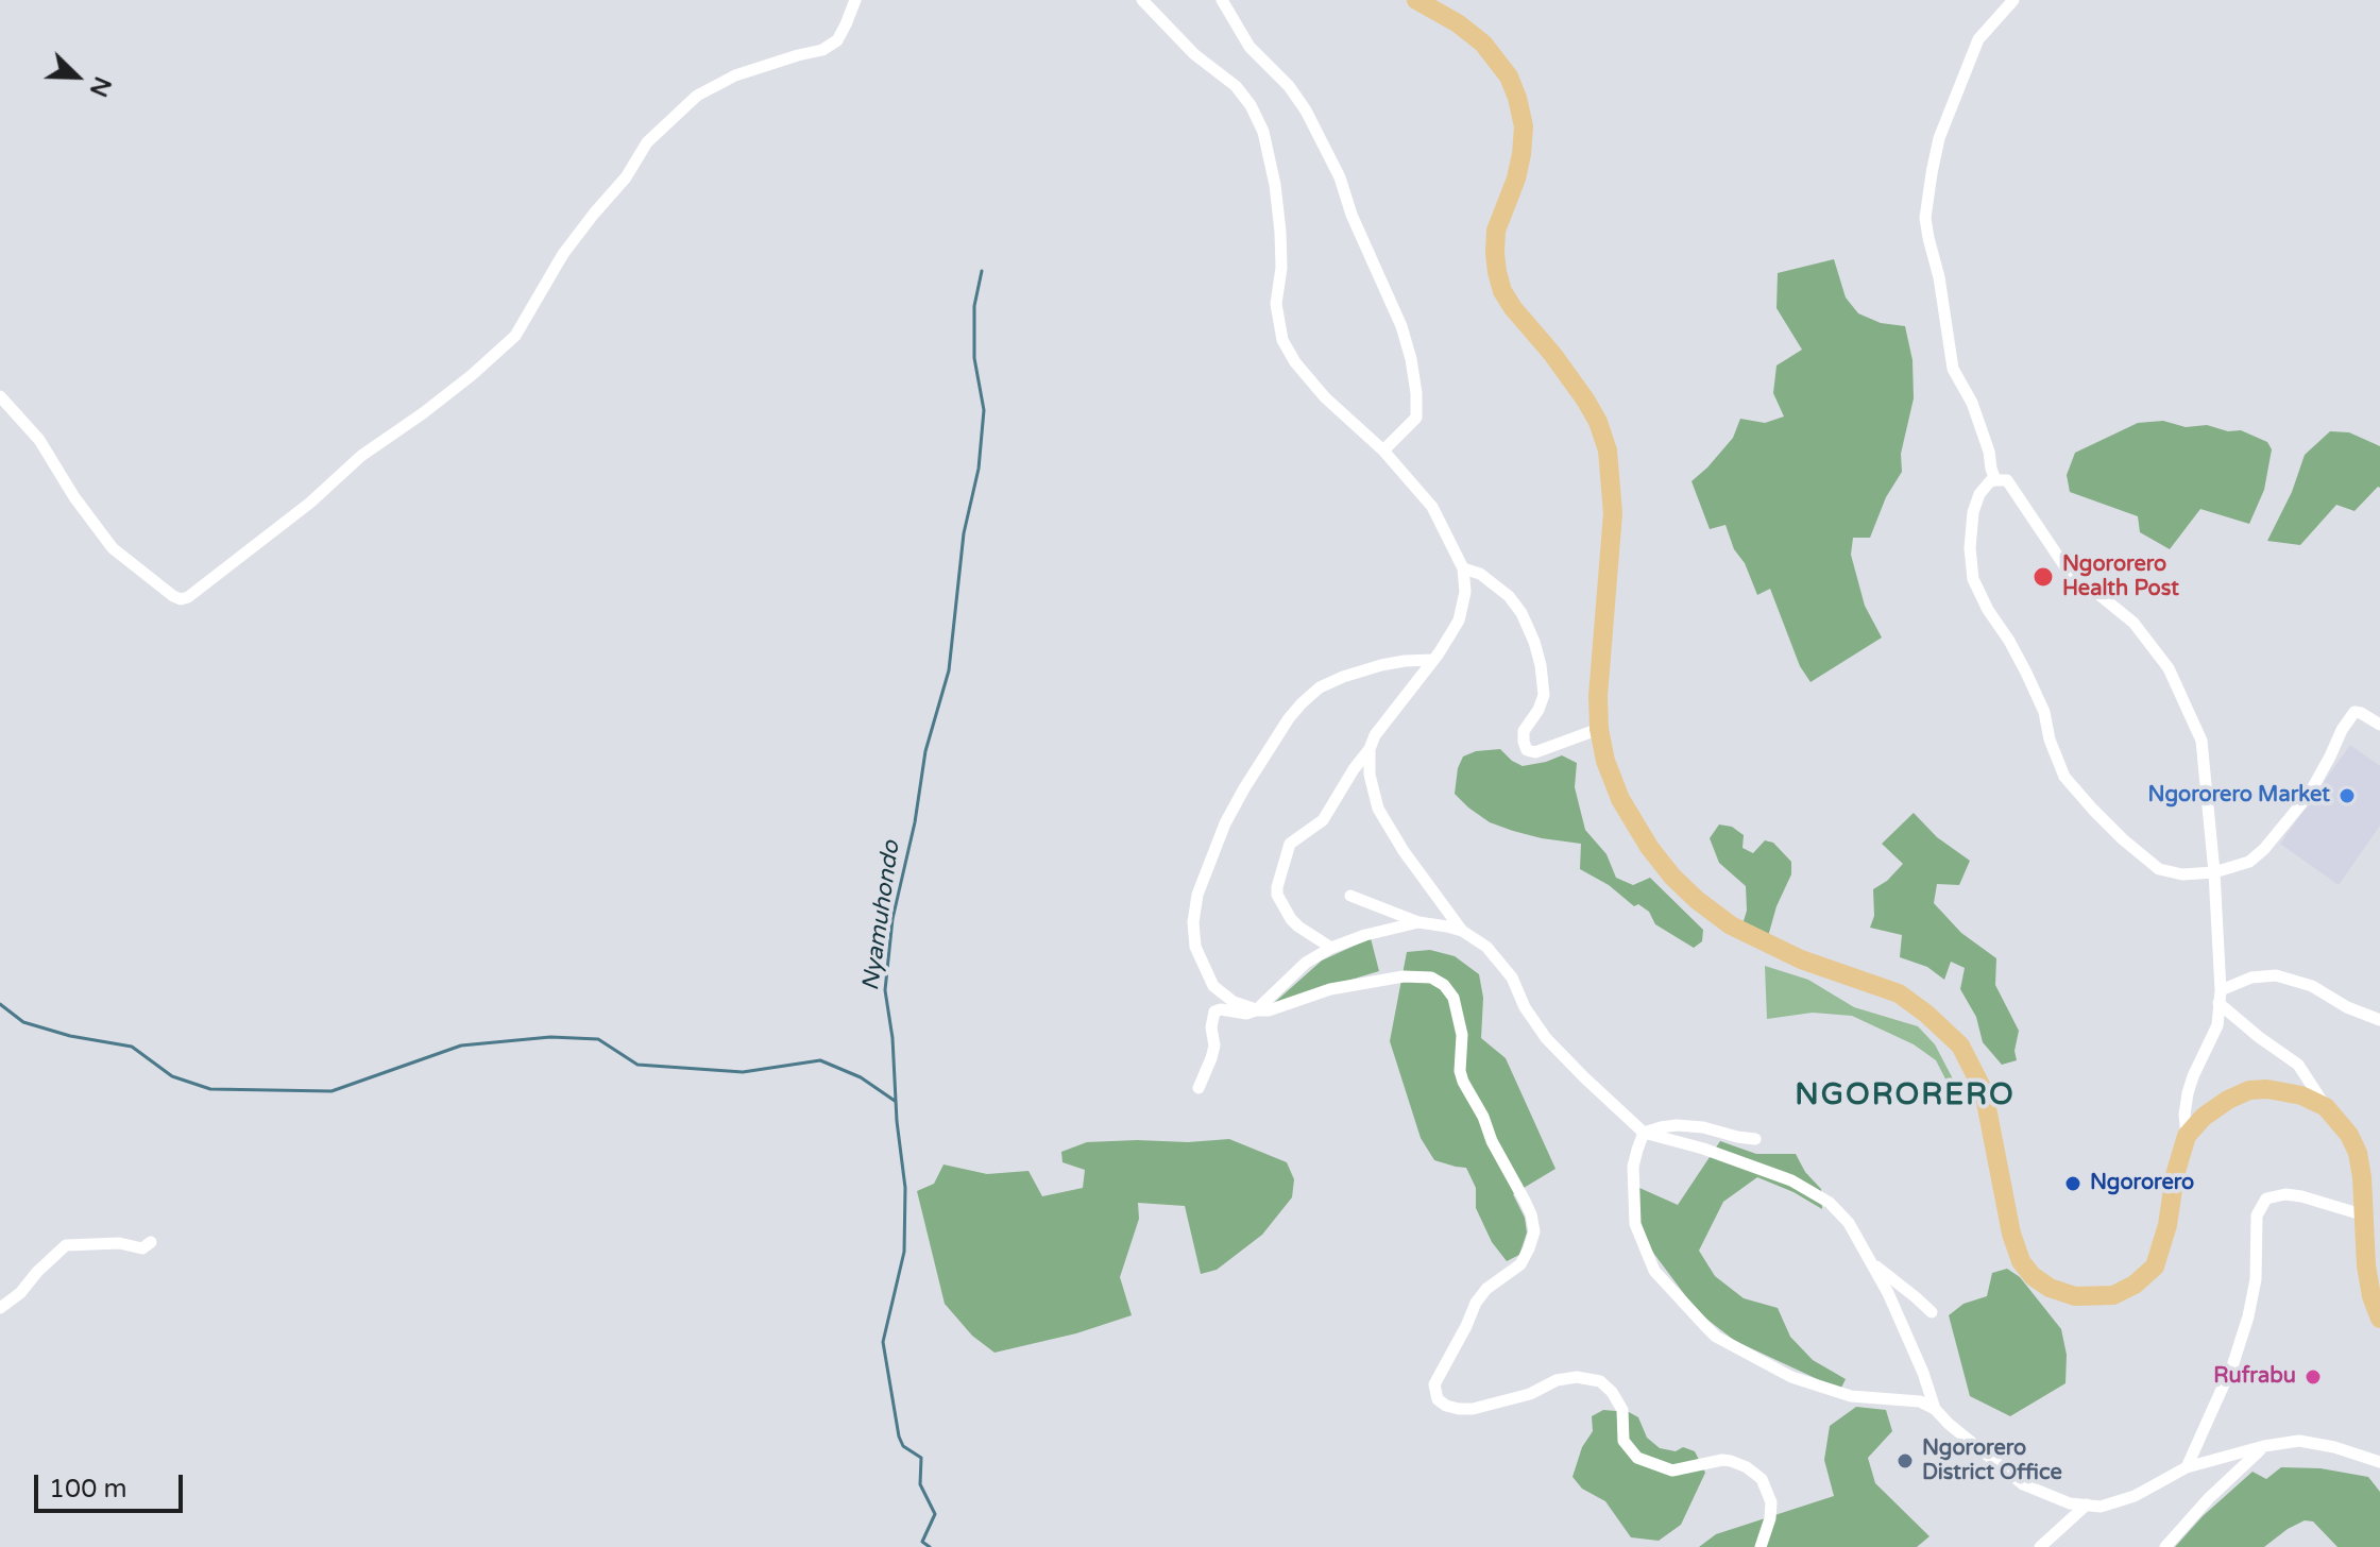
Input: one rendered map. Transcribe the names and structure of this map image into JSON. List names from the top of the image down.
{
  "districts": ["NGORORERO"],
  "water": ["Nyamuhondo"],
  "places": [
    "Ngororero Health Post",
    "Ngororero Market",
    "Ngororero",
    "Rufrabu",
    "Ngororero District Office"
  ],
  "scale_bar": "100 m",
  "north": "bottom right"
}
